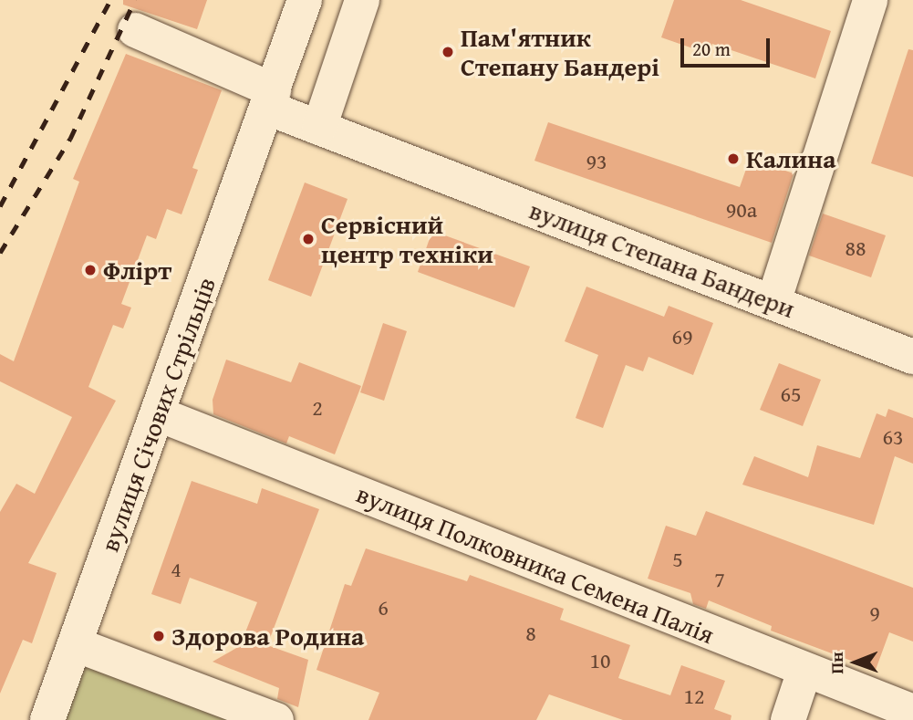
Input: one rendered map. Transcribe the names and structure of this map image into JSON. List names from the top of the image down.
{
  "streets": {
    "street": ["вулиця Степана Бандери", "вулиця Січових Стрільців", "вулиця Полковника Семена Палія"]
  },
  "crossings": [
    ["вулиця Степана Бандери", "вулиця Січових Стрільців"],
    ["вулиця Січових Стрільців", "вулиця Полковника Семена Палія"]
  ],
  "places": [
    "Пам'ятник Степану Бандері",
    "Калина",
    "Сервісний центр техніки",
    "Флірт",
    "Здорова Родина"
  ],
  "house_numbers": [
    "93",
    "90а",
    "88",
    "69",
    "65",
    "2",
    "63",
    "5",
    "4",
    "7",
    "6",
    "9",
    "8",
    "10",
    "12"
  ],
  "scale_bar": "20 m",
  "north": "left"
}
